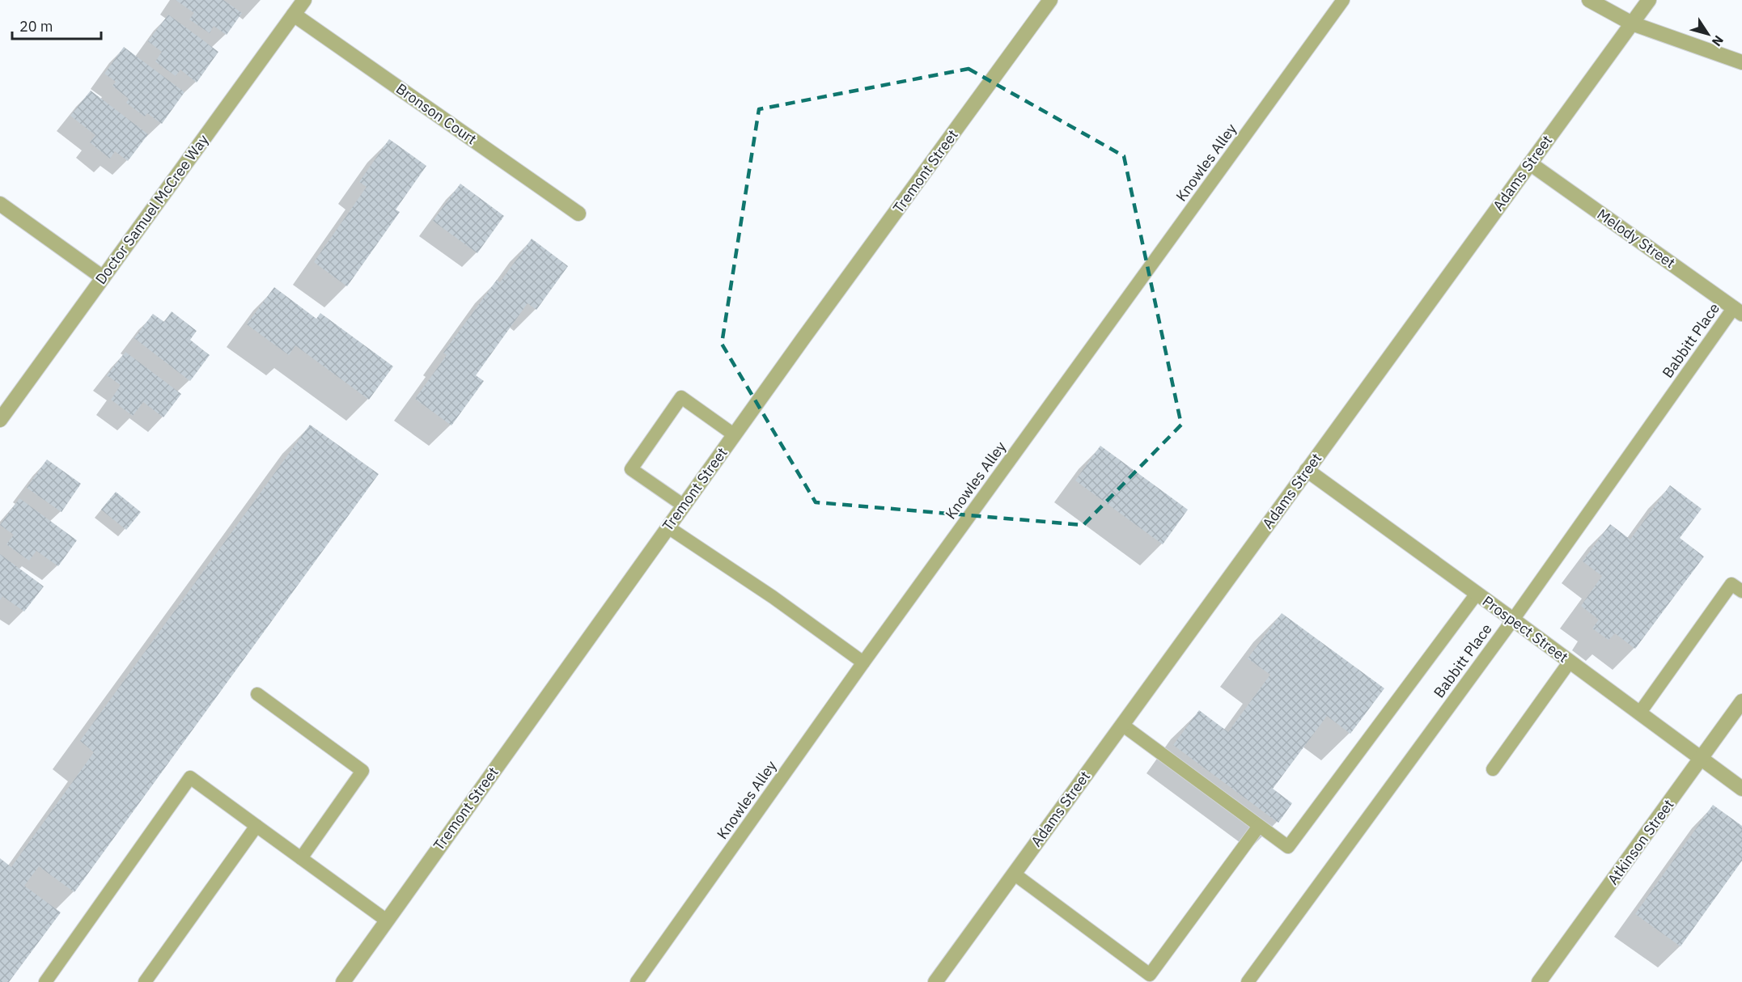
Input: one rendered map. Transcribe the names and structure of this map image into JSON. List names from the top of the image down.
{
  "streets": {
    "street": [
      "Bronson Court",
      "Tremont Street",
      "Adams Street",
      "Doctor Samuel McCree Way",
      "Melody Street",
      "Prospect Street",
      "Atkinson Street"
    ],
    "lane": ["Knowles Alley", "Babbitt Place"]
  },
  "crossings": [
    ["Bronson Court", "Doctor Samuel McCree Way"],
    ["Adams Street", "Melody Street"],
    ["Adams Street", "Prospect Street"],
    ["Melody Street", "Babbitt Place"],
    ["Babbitt Place", "Prospect Street"],
    ["Prospect Street", "Atkinson Street"]
  ],
  "scale_bar": "20 m",
  "north": "bottom right"
}
